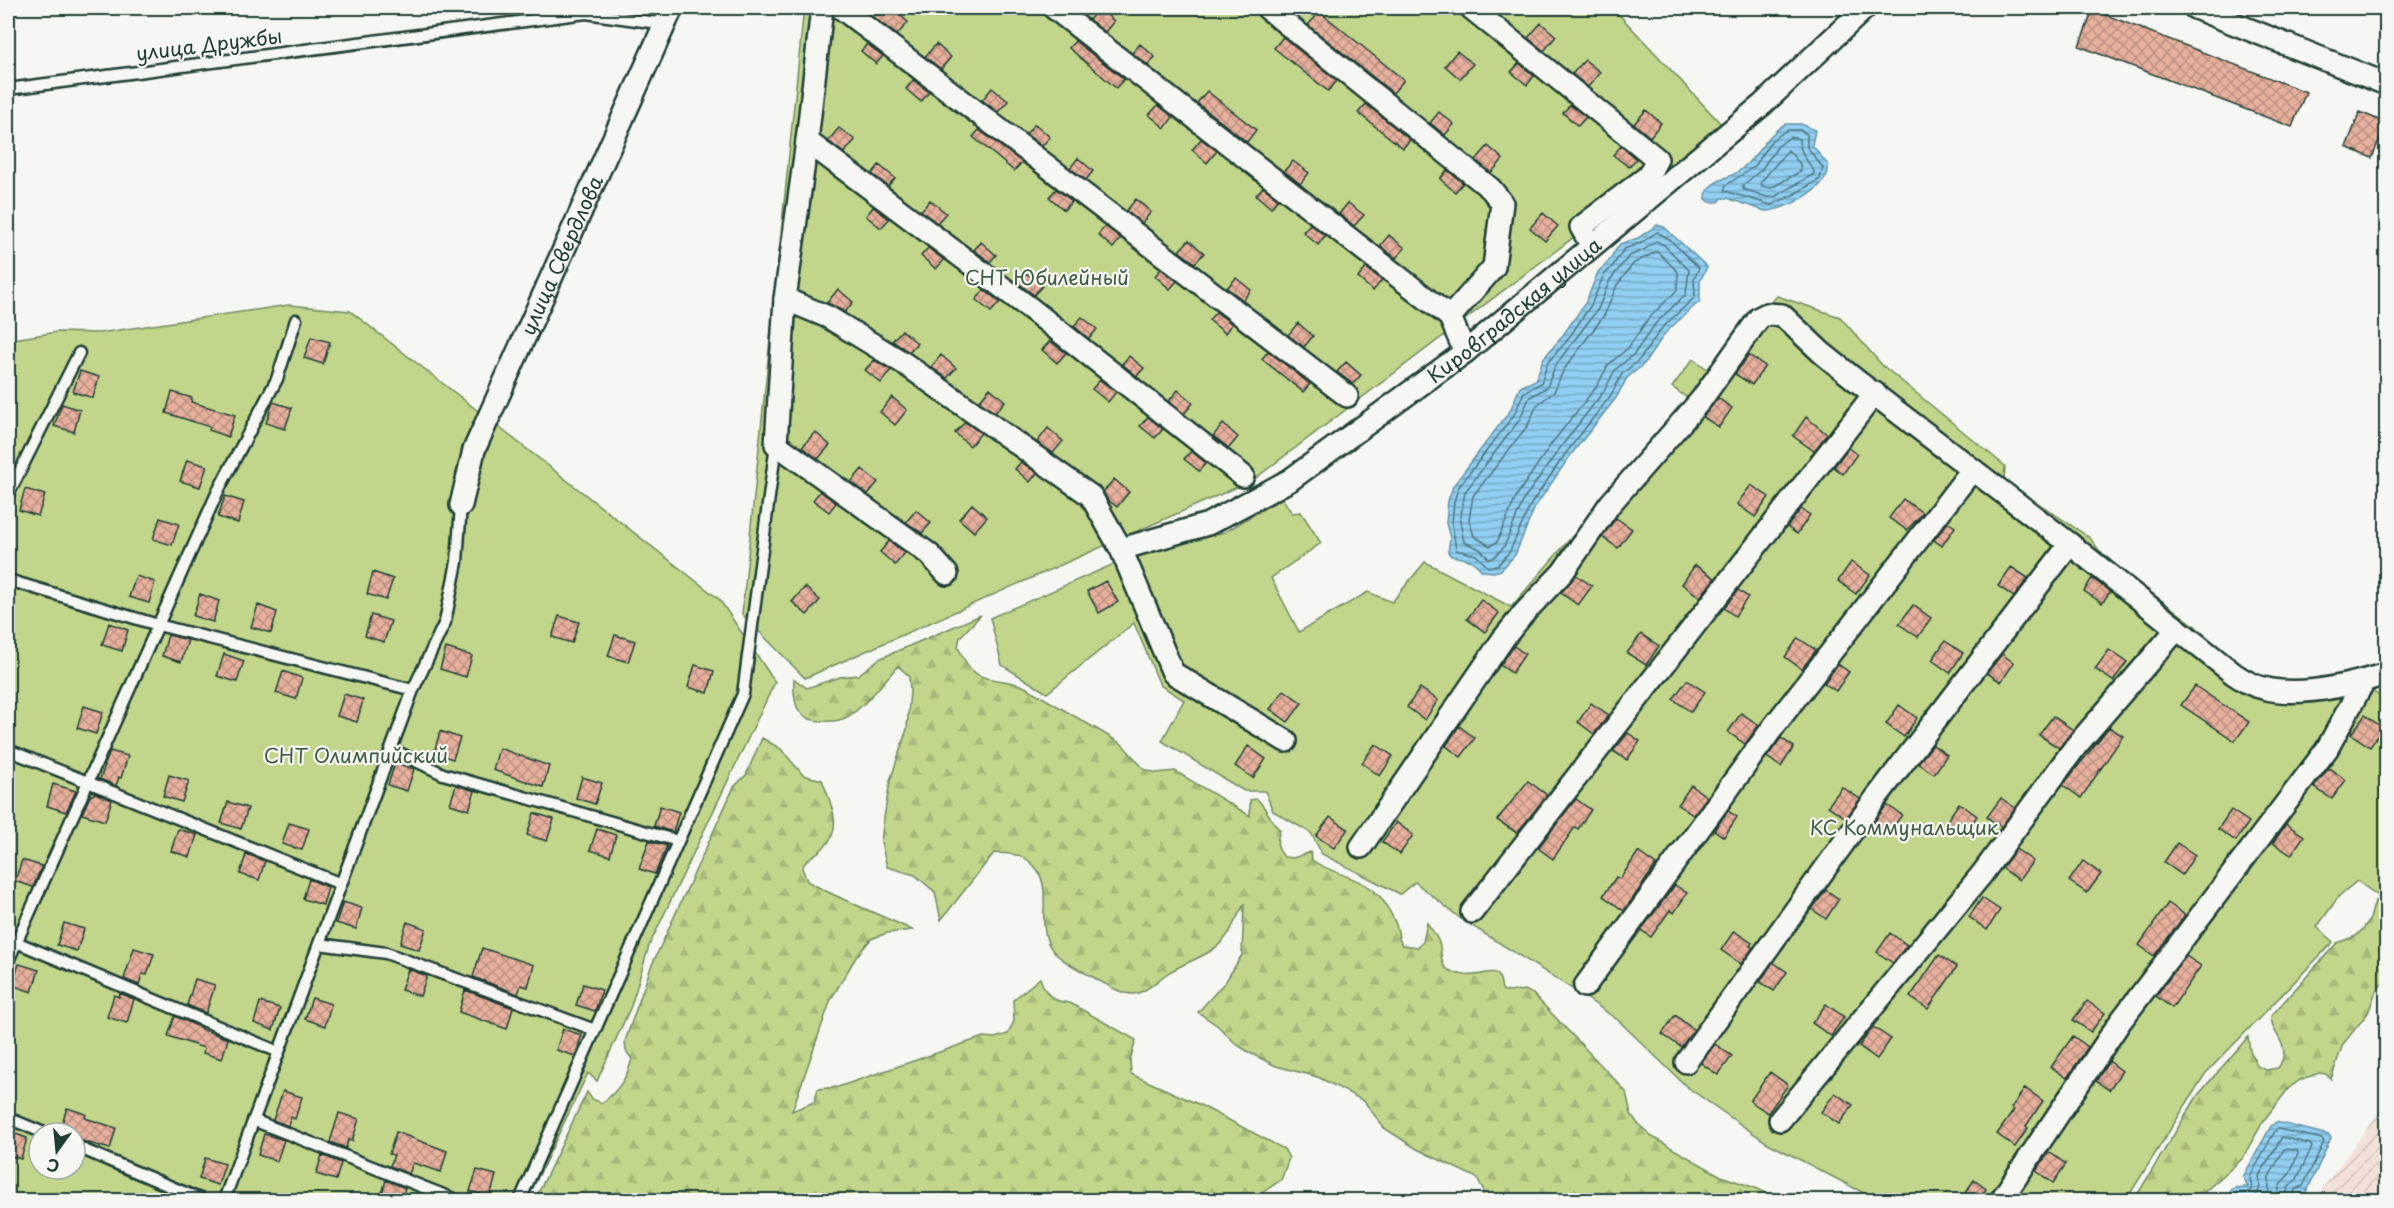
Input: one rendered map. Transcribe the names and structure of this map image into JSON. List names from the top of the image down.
{
  "streets": {
    "street": ["улица Свердлова", "Кировградская улица"],
    "lane": ["улица Дружбы"]
  },
  "crossings": [
    ["улица Дружбы", "улица Свердлова"]
  ],
  "parks": ["СНТ Юбилейный", "СНТ Олимпийский", "КС Коммунальщик"],
  "north": "bottom"
}
